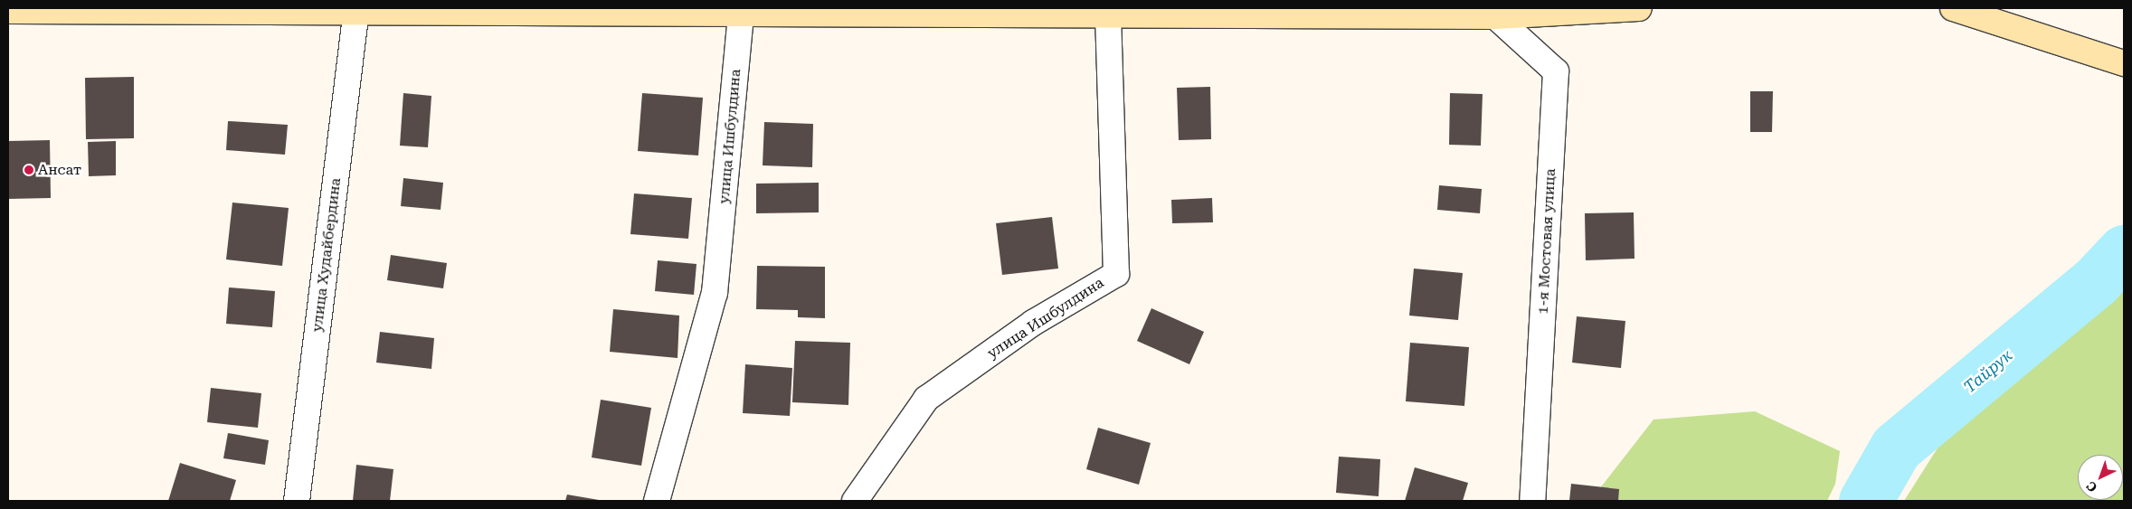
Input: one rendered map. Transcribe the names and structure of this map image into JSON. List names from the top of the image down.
{
  "streets": {
    "street": ["улица Ишбулдина", "1-я Мостовая улица", "улица Худайбердина"]
  },
  "water": ["Тайрук"],
  "places": ["Ансат"],
  "north": "bottom left"
}
